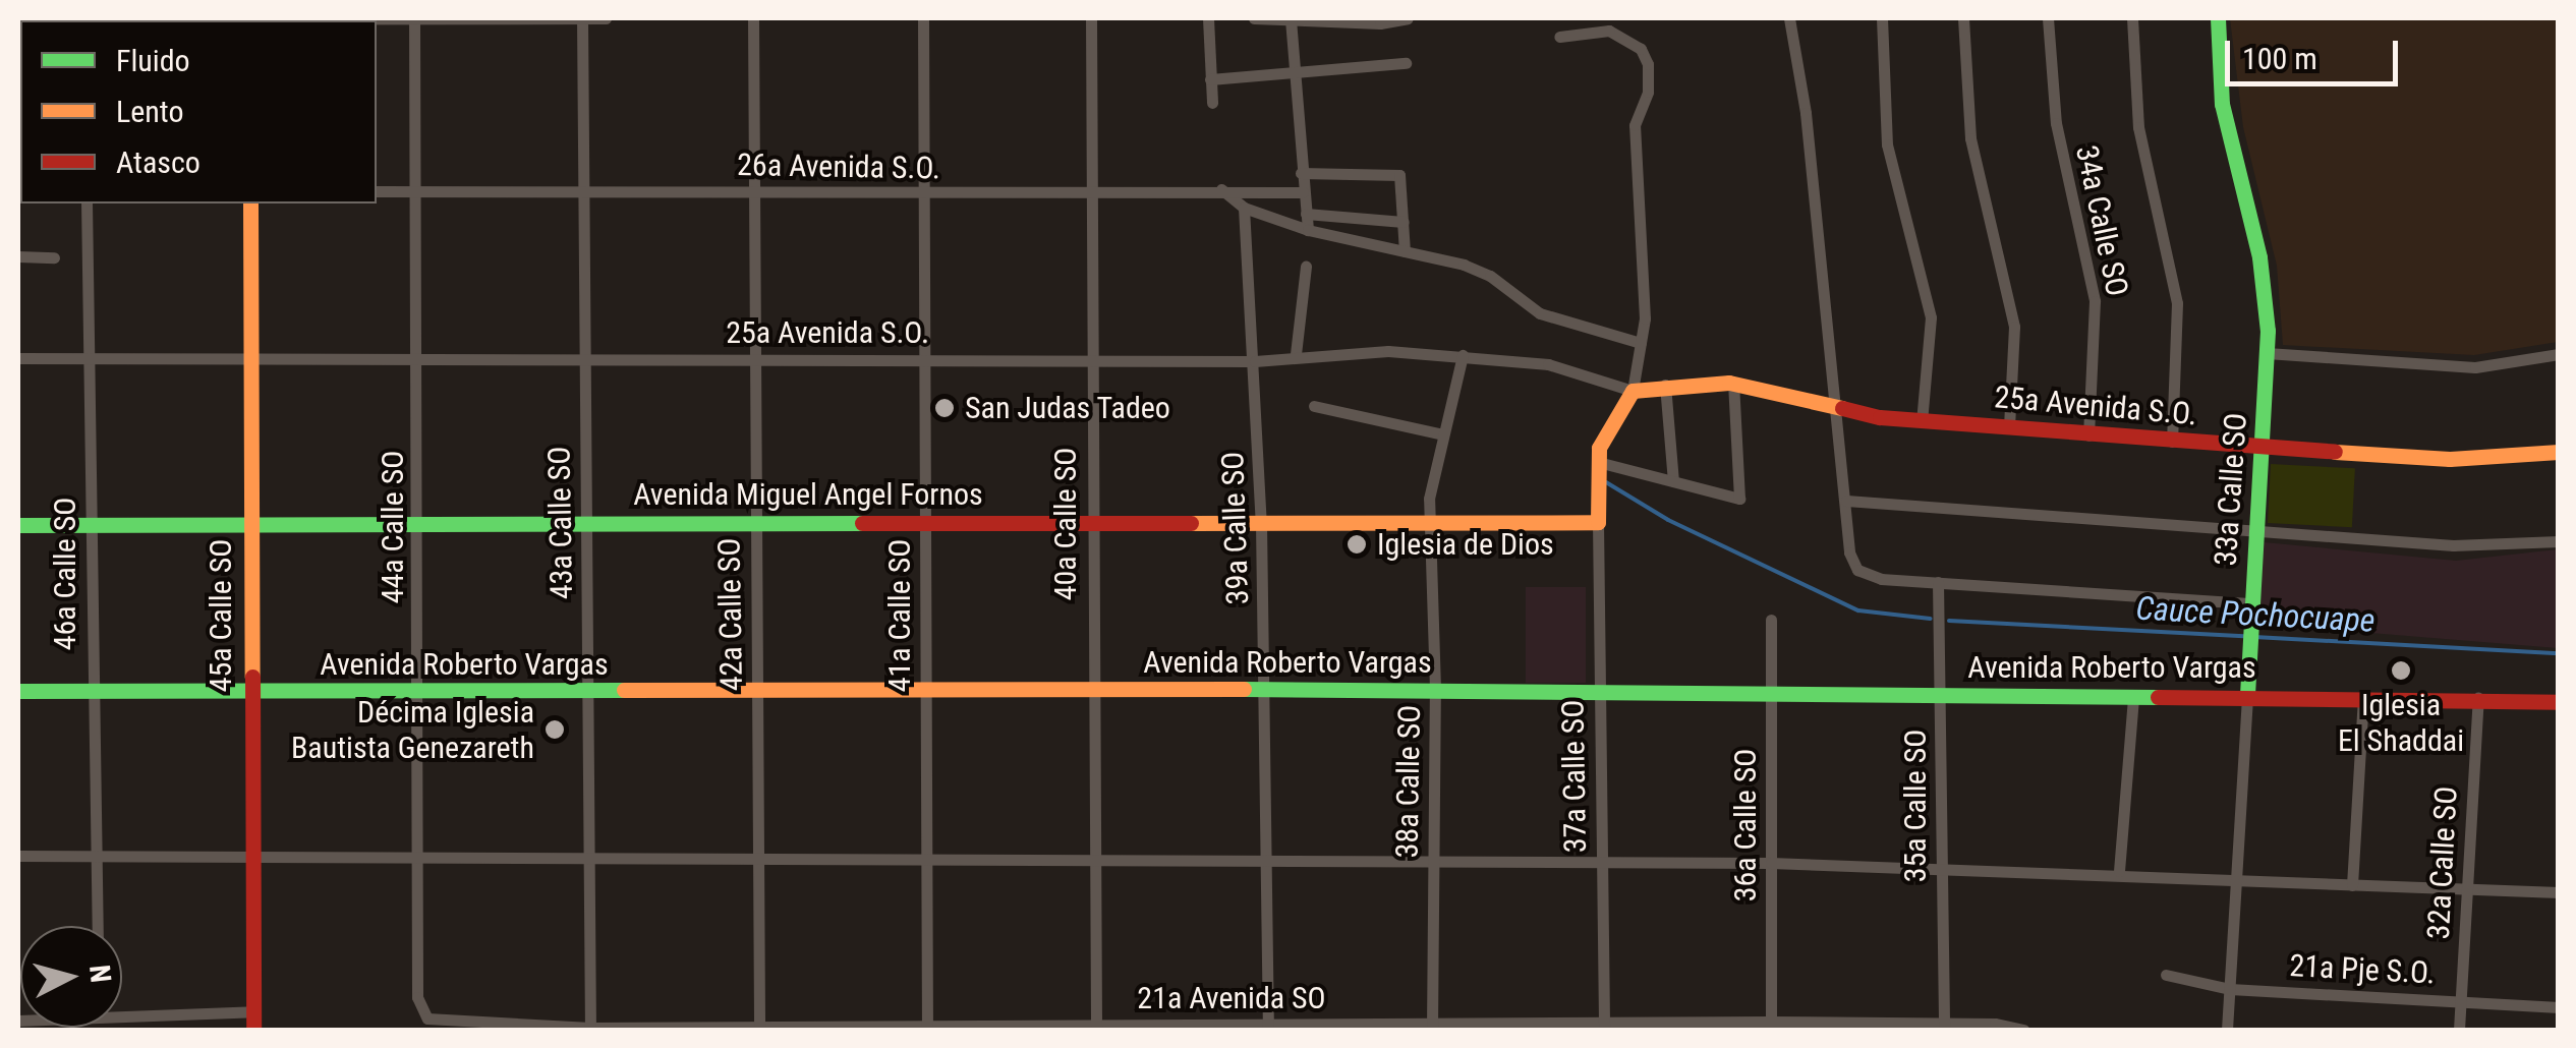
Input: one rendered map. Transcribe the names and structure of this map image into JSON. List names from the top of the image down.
{
  "streets": {
    "street": [
      "26a Avenida S.O.",
      "34a Calle SO",
      "25a Avenida S.O.",
      "33a Calle SO",
      "Avenida Miguel Angel Fornos",
      "43a Calle SO",
      "40a Calle SO",
      "44a Calle SO",
      "39a Calle SO",
      "46a Calle SO",
      "42a Calle SO",
      "45a Calle SO",
      "41a Calle SO",
      "Avenida Roberto Vargas",
      "37a Calle SO",
      "38a Calle SO",
      "35a Calle SO",
      "36a Calle SO",
      "32a Calle SO",
      "21a Pje S.O.",
      "21a Avenida SO"
    ]
  },
  "crossings": [
    ["26a Avenida S.O.", "43a Calle SO"],
    ["26a Avenida S.O.", "40a Calle SO"],
    ["26a Avenida S.O.", "44a Calle SO"],
    ["26a Avenida S.O.", "42a Calle SO"],
    ["26a Avenida S.O.", "41a Calle SO"],
    ["34a Calle SO", "25a Avenida S.O."],
    ["25a Avenida S.O.", "33a Calle SO"],
    ["25a Avenida S.O.", "43a Calle SO"],
    ["25a Avenida S.O.", "40a Calle SO"],
    ["25a Avenida S.O.", "44a Calle SO"],
    ["25a Avenida S.O.", "39a Calle SO"],
    ["25a Avenida S.O.", "46a Calle SO"],
    ["25a Avenida S.O.", "42a Calle SO"],
    ["25a Avenida S.O.", "45a Calle SO"],
    ["25a Avenida S.O.", "41a Calle SO"],
    ["25a Avenida S.O.", "38a Calle SO"],
    ["33a Calle SO", "Avenida Roberto Vargas"],
    ["33a Calle SO", "21a Pje S.O."],
    ["Avenida Miguel Angel Fornos", "43a Calle SO"],
    ["Avenida Miguel Angel Fornos", "40a Calle SO"],
    ["Avenida Miguel Angel Fornos", "44a Calle SO"],
    ["Avenida Miguel Angel Fornos", "39a Calle SO"],
    ["Avenida Miguel Angel Fornos", "46a Calle SO"],
    ["Avenida Miguel Angel Fornos", "42a Calle SO"],
    ["Avenida Miguel Angel Fornos", "45a Calle SO"],
    ["Avenida Miguel Angel Fornos", "41a Calle SO"],
    ["Avenida Miguel Angel Fornos", "37a Calle SO"],
    ["Avenida Miguel Angel Fornos", "38a Calle SO"],
    ["43a Calle SO", "Avenida Roberto Vargas"],
    ["43a Calle SO", "21a Avenida SO"],
    ["40a Calle SO", "Avenida Roberto Vargas"],
    ["40a Calle SO", "21a Avenida SO"],
    ["44a Calle SO", "Avenida Roberto Vargas"],
    ["44a Calle SO", "21a Avenida SO"],
    ["39a Calle SO", "Avenida Roberto Vargas"],
    ["39a Calle SO", "21a Avenida SO"],
    ["46a Calle SO", "Avenida Roberto Vargas"],
    ["42a Calle SO", "Avenida Roberto Vargas"],
    ["42a Calle SO", "21a Avenida SO"],
    ["45a Calle SO", "Avenida Roberto Vargas"],
    ["41a Calle SO", "Avenida Roberto Vargas"],
    ["41a Calle SO", "21a Avenida SO"],
    ["Avenida Roberto Vargas", "37a Calle SO"],
    ["Avenida Roberto Vargas", "38a Calle SO"],
    ["Avenida Roberto Vargas", "35a Calle SO"],
    ["Avenida Roberto Vargas", "36a Calle SO"],
    ["Avenida Roberto Vargas", "32a Calle SO"],
    ["37a Calle SO", "21a Avenida SO"],
    ["38a Calle SO", "21a Avenida SO"],
    ["35a Calle SO", "21a Avenida SO"],
    ["36a Calle SO", "21a Avenida SO"],
    ["32a Calle SO", "21a Pje S.O."]
  ],
  "water": ["Cauce Pochocuape"],
  "places": [
    "San Judas Tadeo",
    "Iglesia de Dios",
    "Iglesia El Shaddai",
    "Décima Iglesia Bautista Genezareth"
  ],
  "legend": ["Fluido", "Lento", "Atasco"],
  "scale_bar": "100 m",
  "north": "right"
}
